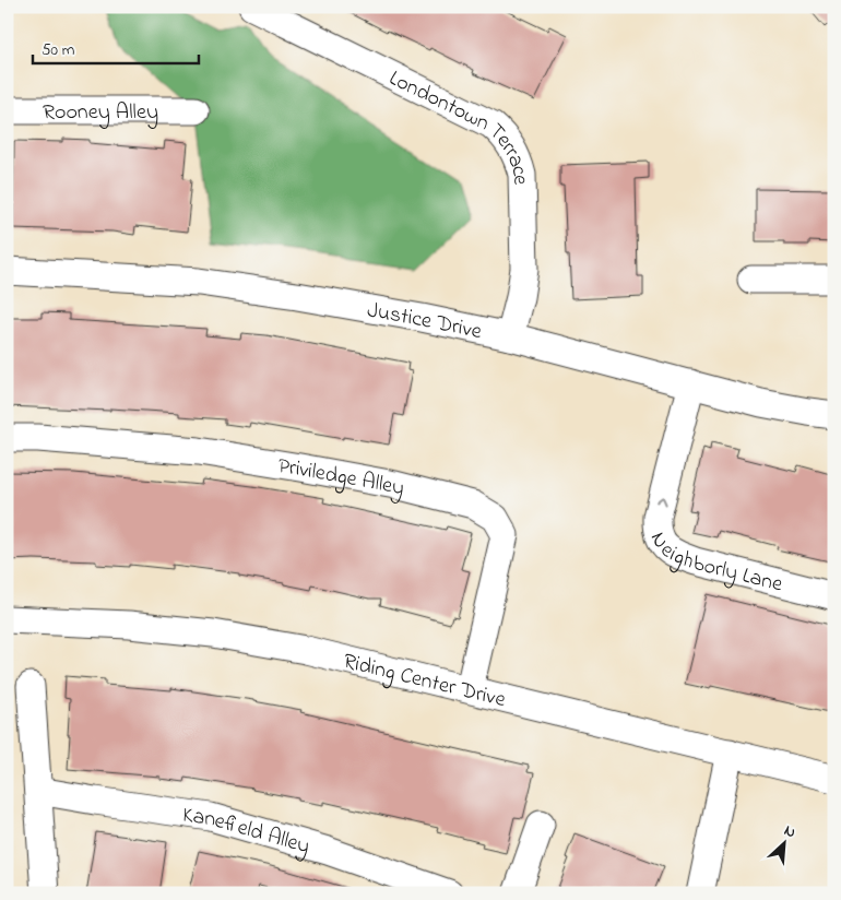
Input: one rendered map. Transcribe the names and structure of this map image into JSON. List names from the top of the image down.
{
  "streets": {
    "street": [
      "Rooney Alley",
      "Londontown Terrace",
      "Justice Drive",
      "Priviledge Alley",
      "Neighborly Lane",
      "Riding Center Drive",
      "Kanefield Alley"
    ]
  },
  "crossings": [
    ["Londontown Terrace", "Justice Drive"],
    ["Justice Drive", "Neighborly Lane"],
    ["Priviledge Alley", "Riding Center Drive"]
  ],
  "scale_bar": "50 m",
  "north": "top right"
}
